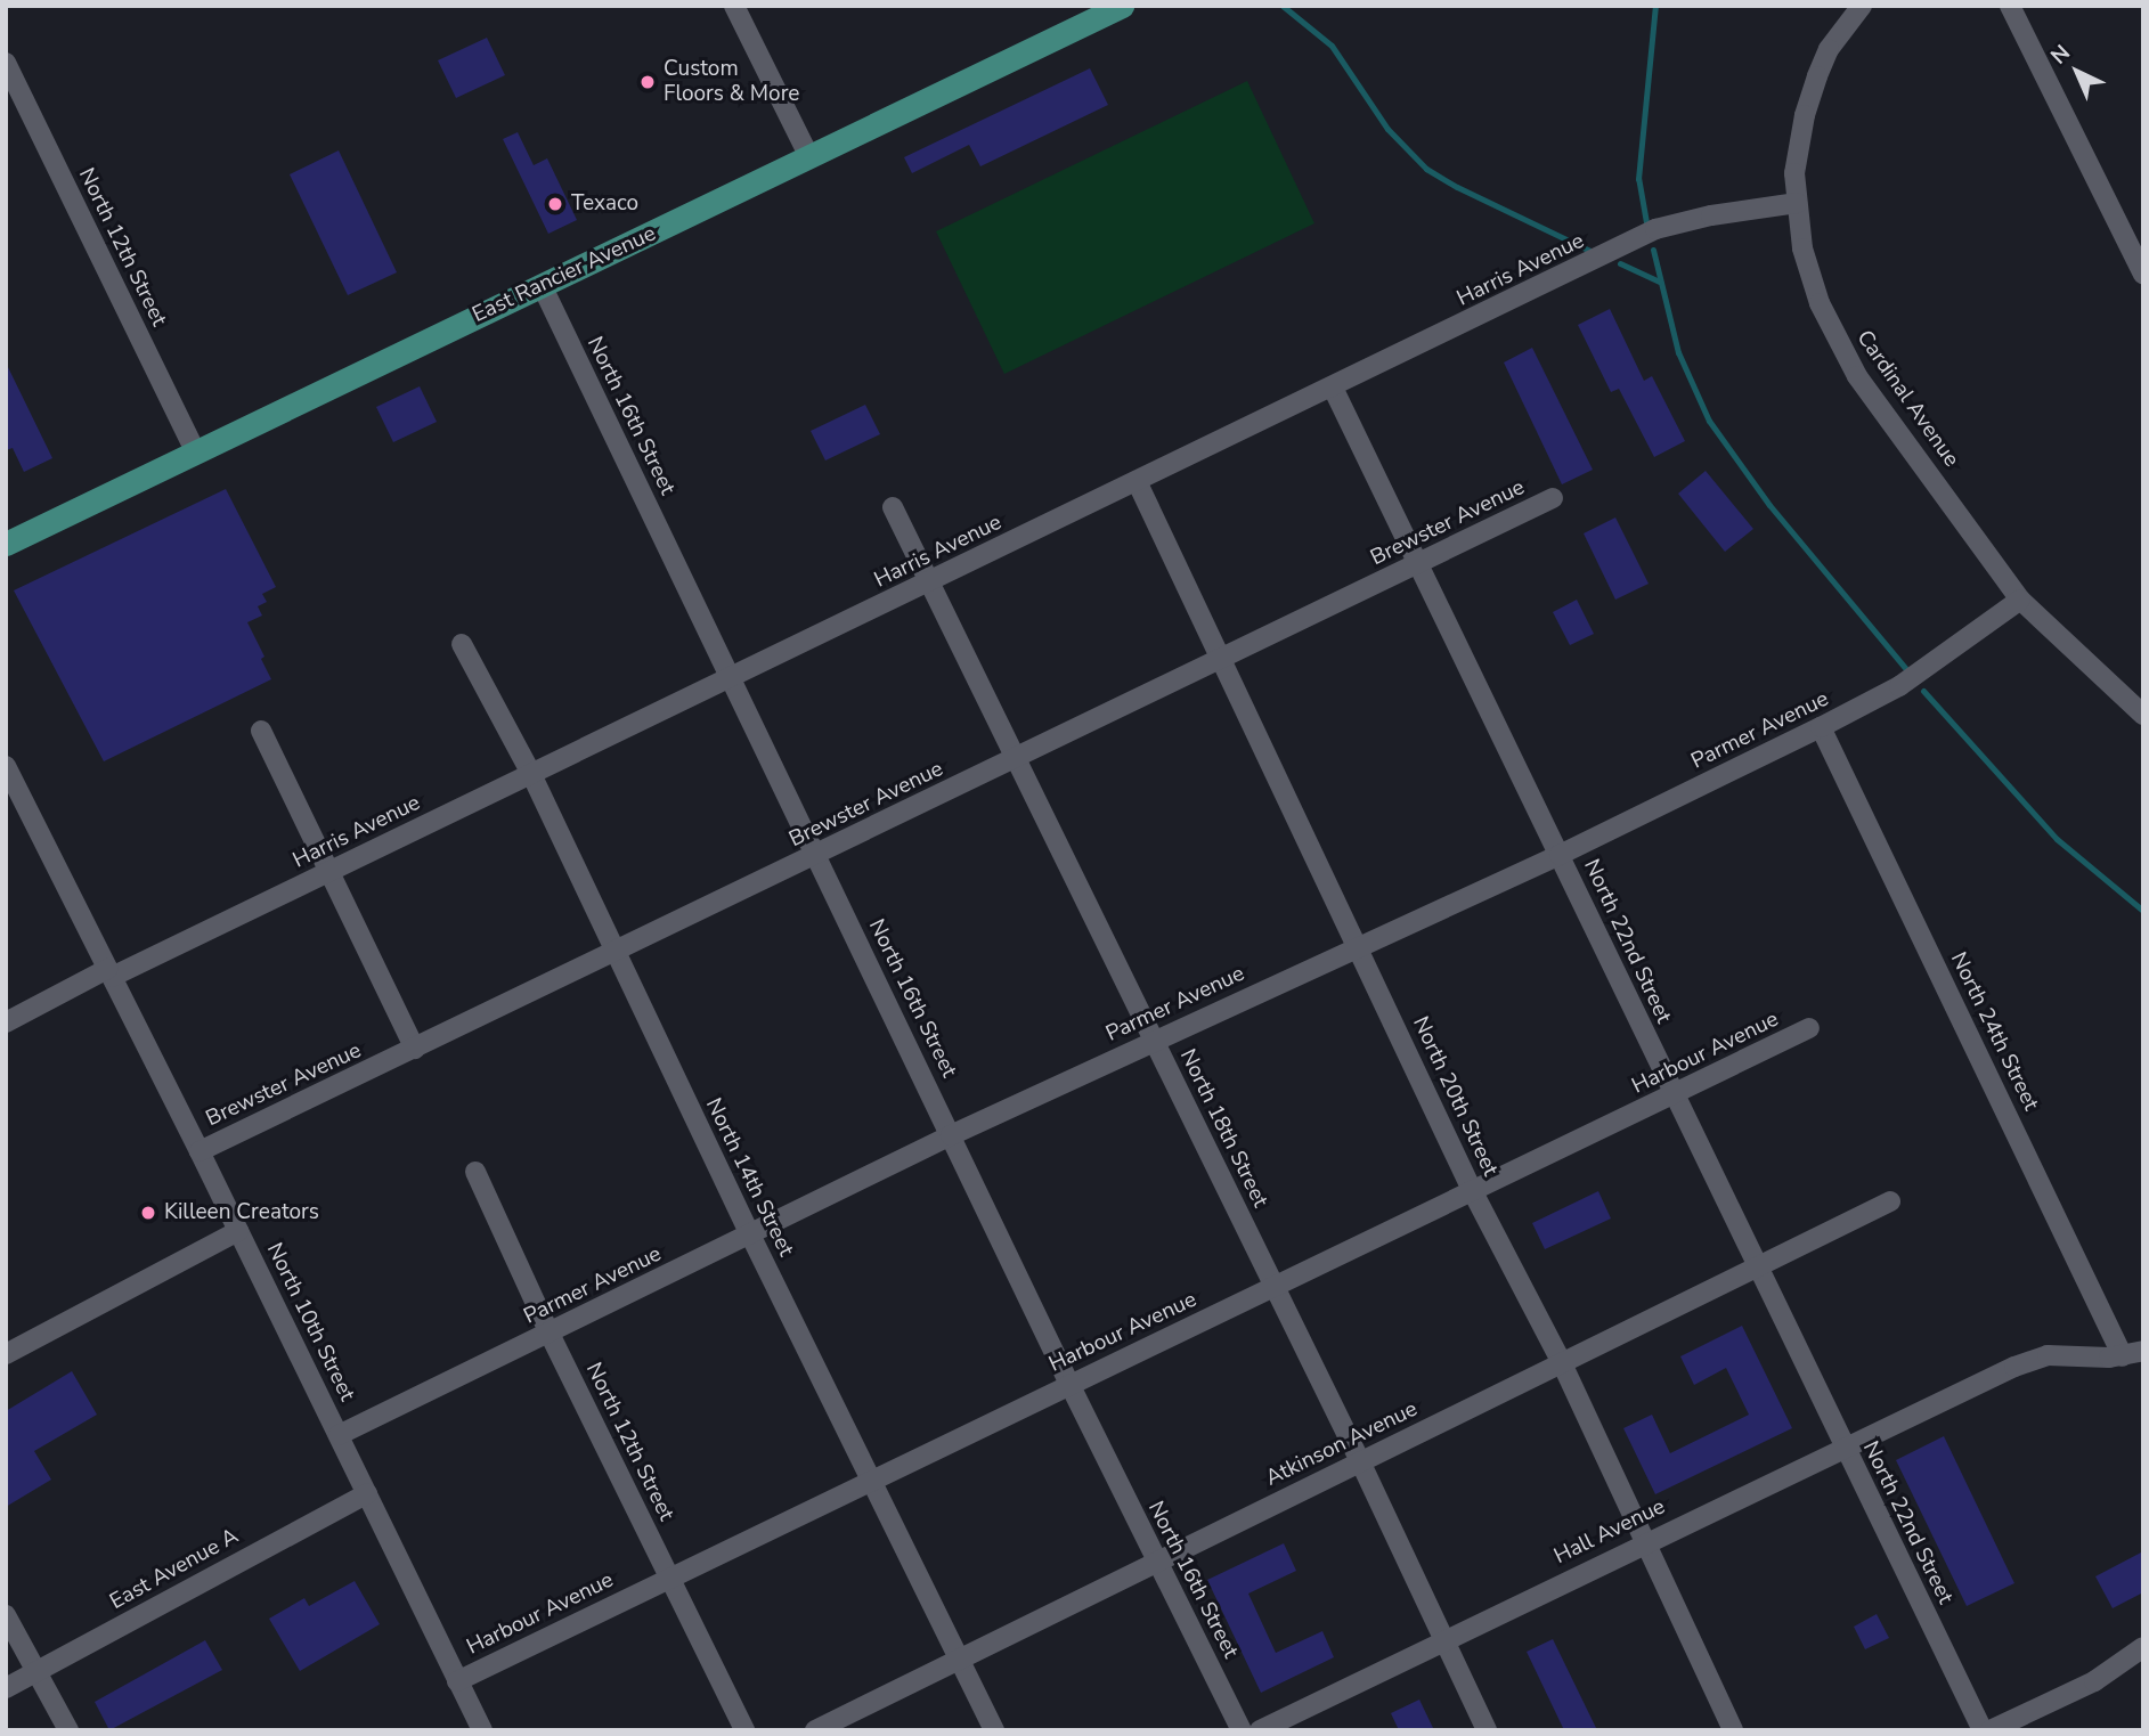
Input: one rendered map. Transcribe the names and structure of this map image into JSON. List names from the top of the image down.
{
  "streets": {
    "main road": ["East Rancier Avenue"],
    "street": [
      "North 12th Street",
      "Harris Avenue",
      "Cardinal Avenue",
      "North 16th Street",
      "Brewster Avenue",
      "Parmer Avenue",
      "North 22nd Street",
      "North 24th Street",
      "Harbour Avenue",
      "North 20th Street",
      "North 18th Street",
      "North 14th Street",
      "North 10th Street",
      "Atkinson Avenue",
      "Hall Avenue",
      "East Avenue A"
    ]
  },
  "crossings": [
    ["North 12th Street", "East Rancier Avenue"],
    ["North 12th Street", "Parmer Avenue"],
    ["North 12th Street", "Harbour Avenue"],
    ["Harris Avenue", "Cardinal Avenue"],
    ["Harris Avenue", "North 16th Street"],
    ["Harris Avenue", "North 22nd Street"],
    ["Harris Avenue", "North 20th Street"],
    ["Harris Avenue", "North 18th Street"],
    ["Harris Avenue", "North 14th Street"],
    ["Harris Avenue", "North 10th Street"],
    ["East Rancier Avenue", "North 16th Street"],
    ["Cardinal Avenue", "Parmer Avenue"],
    ["North 16th Street", "Brewster Avenue"],
    ["North 16th Street", "Parmer Avenue"],
    ["North 16th Street", "Harbour Avenue"],
    ["North 16th Street", "Atkinson Avenue"],
    ["Brewster Avenue", "North 22nd Street"],
    ["Brewster Avenue", "North 20th Street"],
    ["Brewster Avenue", "North 18th Street"],
    ["Brewster Avenue", "North 14th Street"],
    ["Brewster Avenue", "North 10th Street"],
    ["Parmer Avenue", "North 22nd Street"],
    ["Parmer Avenue", "North 24th Street"],
    ["Parmer Avenue", "North 20th Street"],
    ["Parmer Avenue", "North 18th Street"],
    ["Parmer Avenue", "North 14th Street"],
    ["Parmer Avenue", "North 10th Street"],
    ["North 22nd Street", "Harbour Avenue"],
    ["North 22nd Street", "Atkinson Avenue"],
    ["North 22nd Street", "Hall Avenue"],
    ["North 24th Street", "Hall Avenue"],
    ["Harbour Avenue", "North 20th Street"],
    ["Harbour Avenue", "North 18th Street"],
    ["Harbour Avenue", "North 14th Street"],
    ["Harbour Avenue", "North 10th Street"],
    ["North 20th Street", "Atkinson Avenue"],
    ["North 20th Street", "Hall Avenue"],
    ["North 18th Street", "Atkinson Avenue"],
    ["North 18th Street", "Hall Avenue"],
    ["North 14th Street", "Atkinson Avenue"],
    ["North 10th Street", "East Avenue A"]
  ],
  "places": ["Custom Floors & More", "Texaco", "Killeen Creators"],
  "north": "top left"
}
